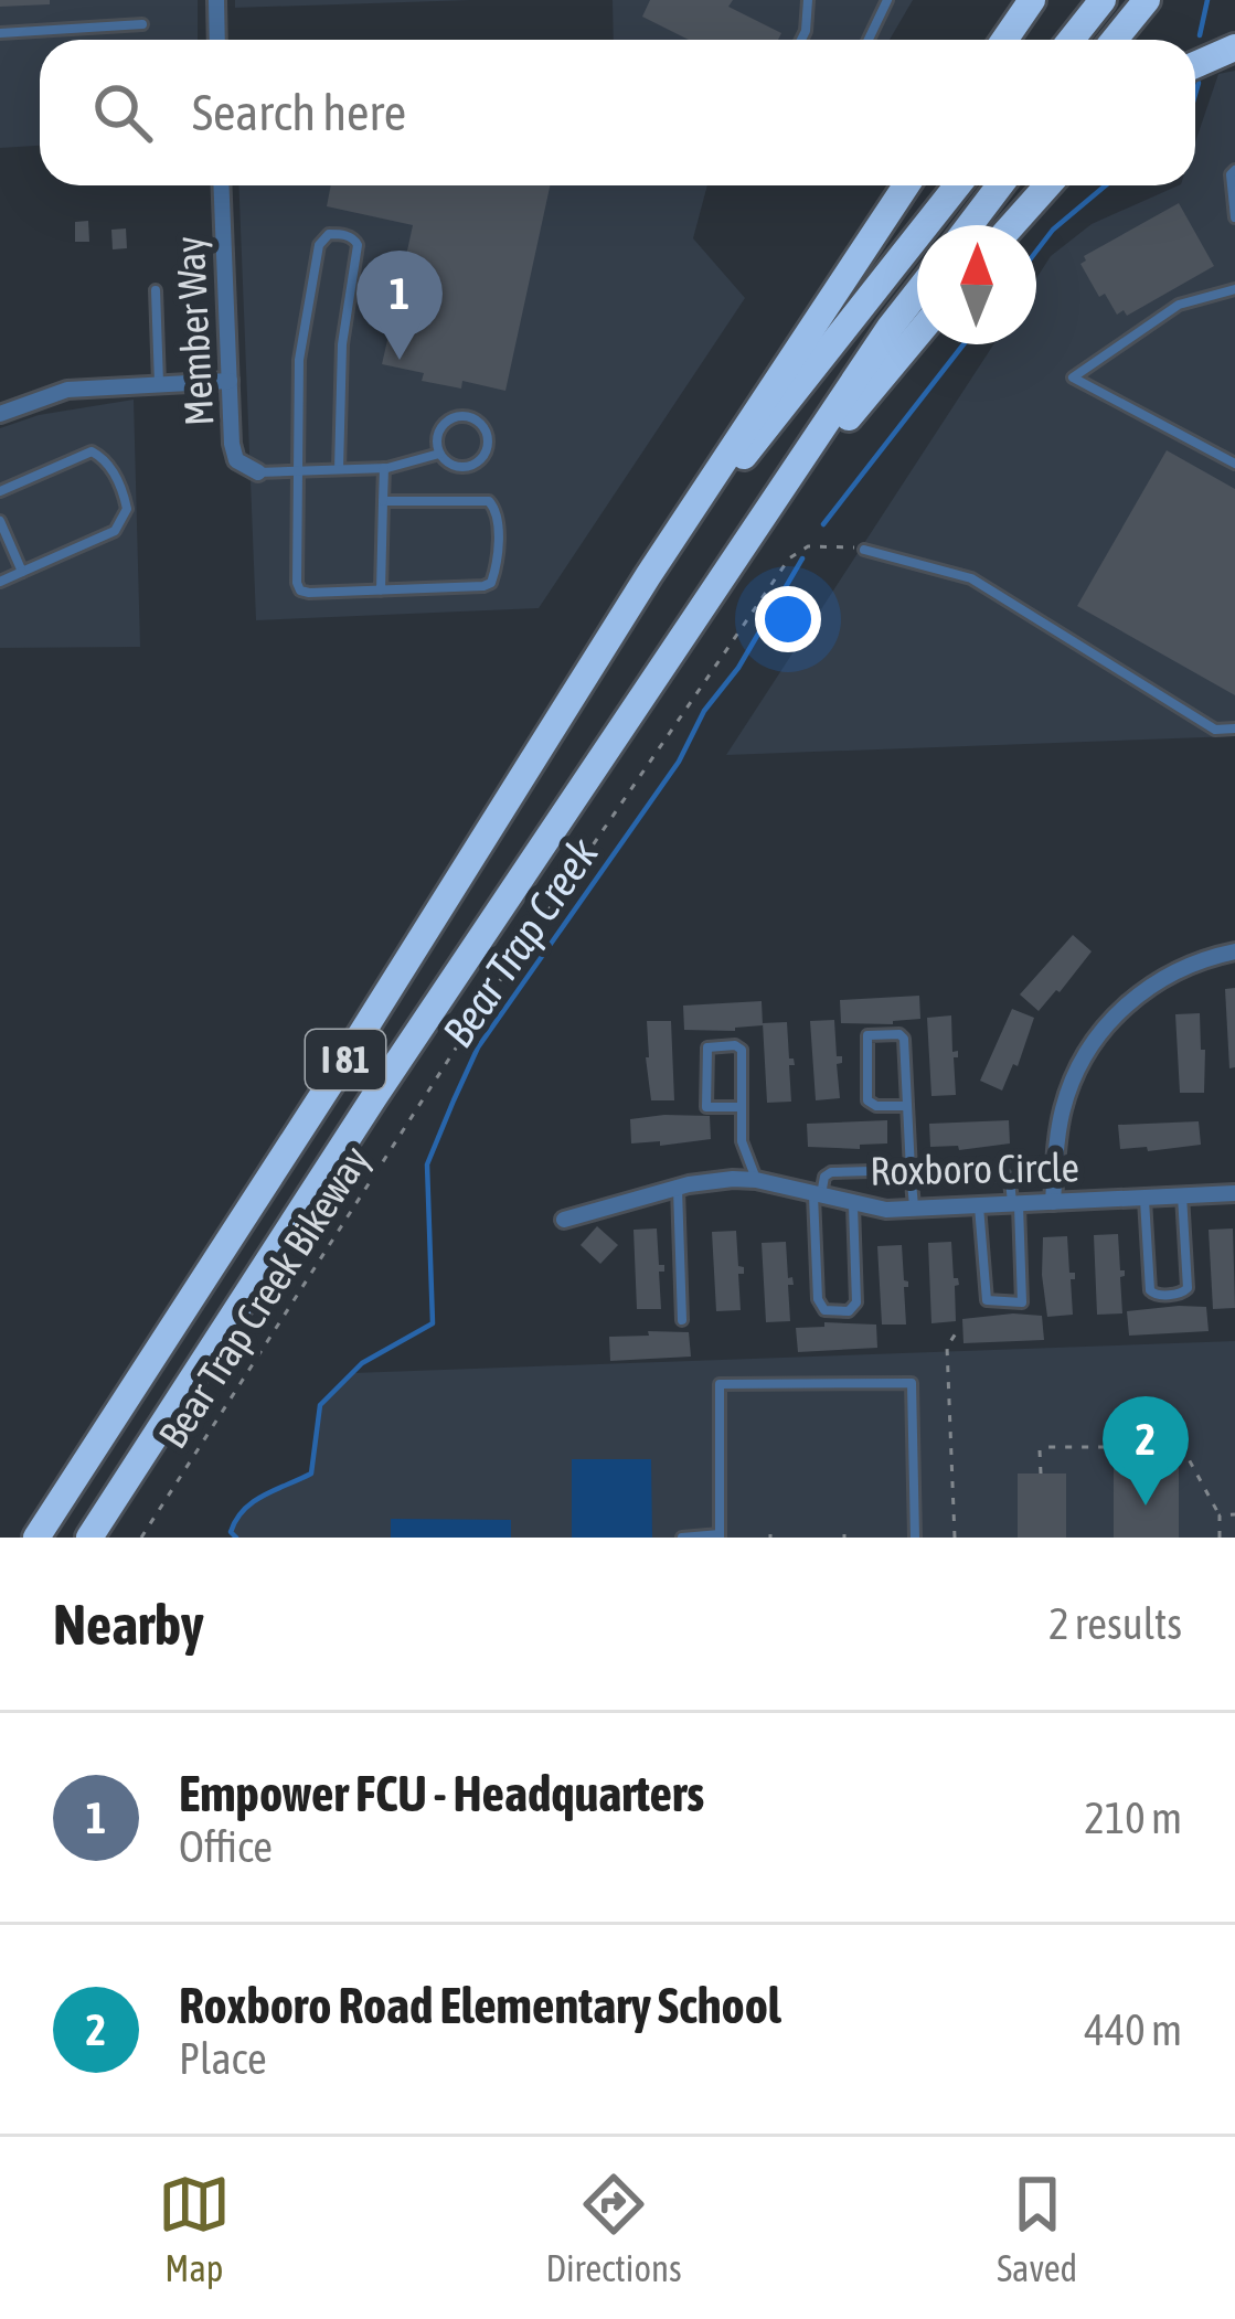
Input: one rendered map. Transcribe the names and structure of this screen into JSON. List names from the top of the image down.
{
  "streets": {
    "highway": ["I 81"],
    "street": ["Member Way", "Roxboro Circle"],
    "path": ["Bear Trap Creek Bikeway"]
  },
  "water": ["Bear Trap Creek"],
  "north": "top",
  "page": {
    "search": "Search here",
    "pins": ["1", "2"],
    "heading": ["Nearby", "2 results"],
    "list": [
      {
        "mark": "1",
        "name": "Empower FCU - Headquarters",
        "note": "Office",
        "value": "210 m"
      },
      {
        "mark": "2",
        "name": "Roxboro Road Elementary School",
        "note": "Place",
        "value": "440 m"
      }
    ],
    "nav": ["Map", "Directions", "Saved"]
  }
}
